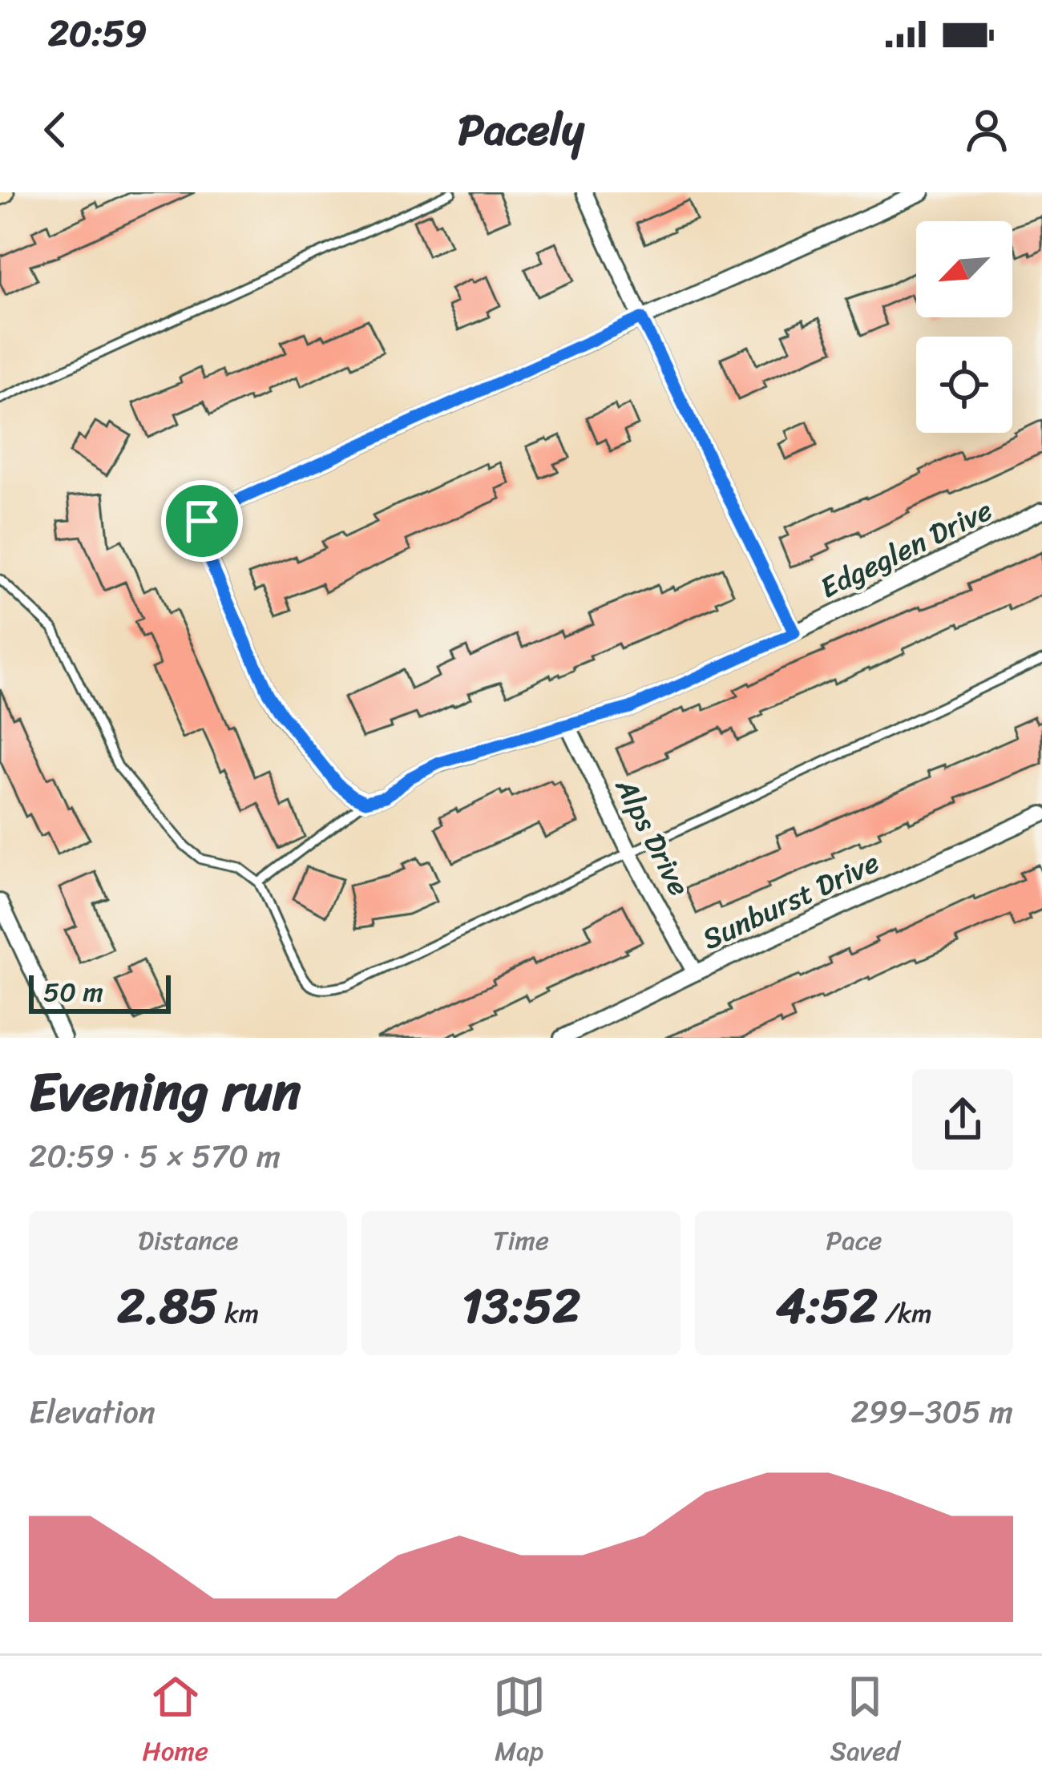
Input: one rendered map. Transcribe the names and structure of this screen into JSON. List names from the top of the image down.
{
  "streets": {
    "street": ["Edgeglen Drive", "Alps Drive", "Sunburst Drive"]
  },
  "crossings": [
    ["Edgeglen Drive", "Alps Drive"],
    ["Alps Drive", "Sunburst Drive"]
  ],
  "scale_bar": "50 m",
  "north": "bottom left",
  "page": {
    "status": "20:59",
    "header": "Pacely",
    "scale": "50 m",
    "heading": ["Evening run", "20:59 · 5 × 570 m"],
    "stats": [
      ["Distance", "2.85 km"],
      ["Time", "13:52"],
      ["Pace", "4:52 /km"]
    ],
    "chart": ["Elevation", "299–305 m"],
    "tabs": ["Home", "Map", "Saved"]
  }
}
